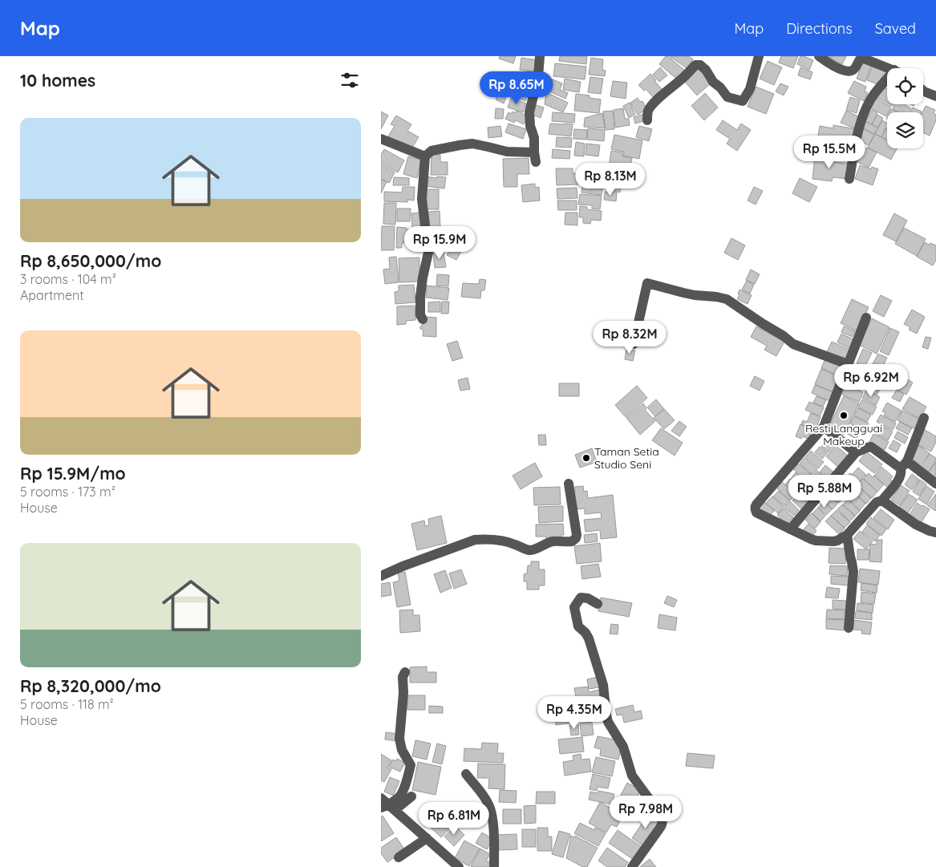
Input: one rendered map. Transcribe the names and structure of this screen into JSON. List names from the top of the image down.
{
  "places": ["Resti Langguai Makeup", "Taman Setia Studio Seni"],
  "page": {
    "header": "Map",
    "nav": ["Map", "Directions", "Saved"],
    "heading": "10 homes",
    "price": [
      "Rp 8.65M",
      "Rp 15.5M",
      "Rp 8.13M",
      "Rp 15.9M",
      "Rp 8.32M",
      "Rp 6.92M",
      "Rp 5.88M",
      "Rp 4.35M",
      "Rp 7.98M",
      "Rp 6.81M"
    ],
    "list": [
      {
        "name": "Rp 8,650,000/mo",
        "note": "3 rooms · 104 m² · Apartment"
      },
      {
        "name": "Rp 15.9M/mo",
        "note": "5 rooms · 173 m² · House"
      },
      {
        "name": "Rp 8,320,000/mo",
        "note": "5 rooms · 118 m² · House"
      }
    ]
  }
}
